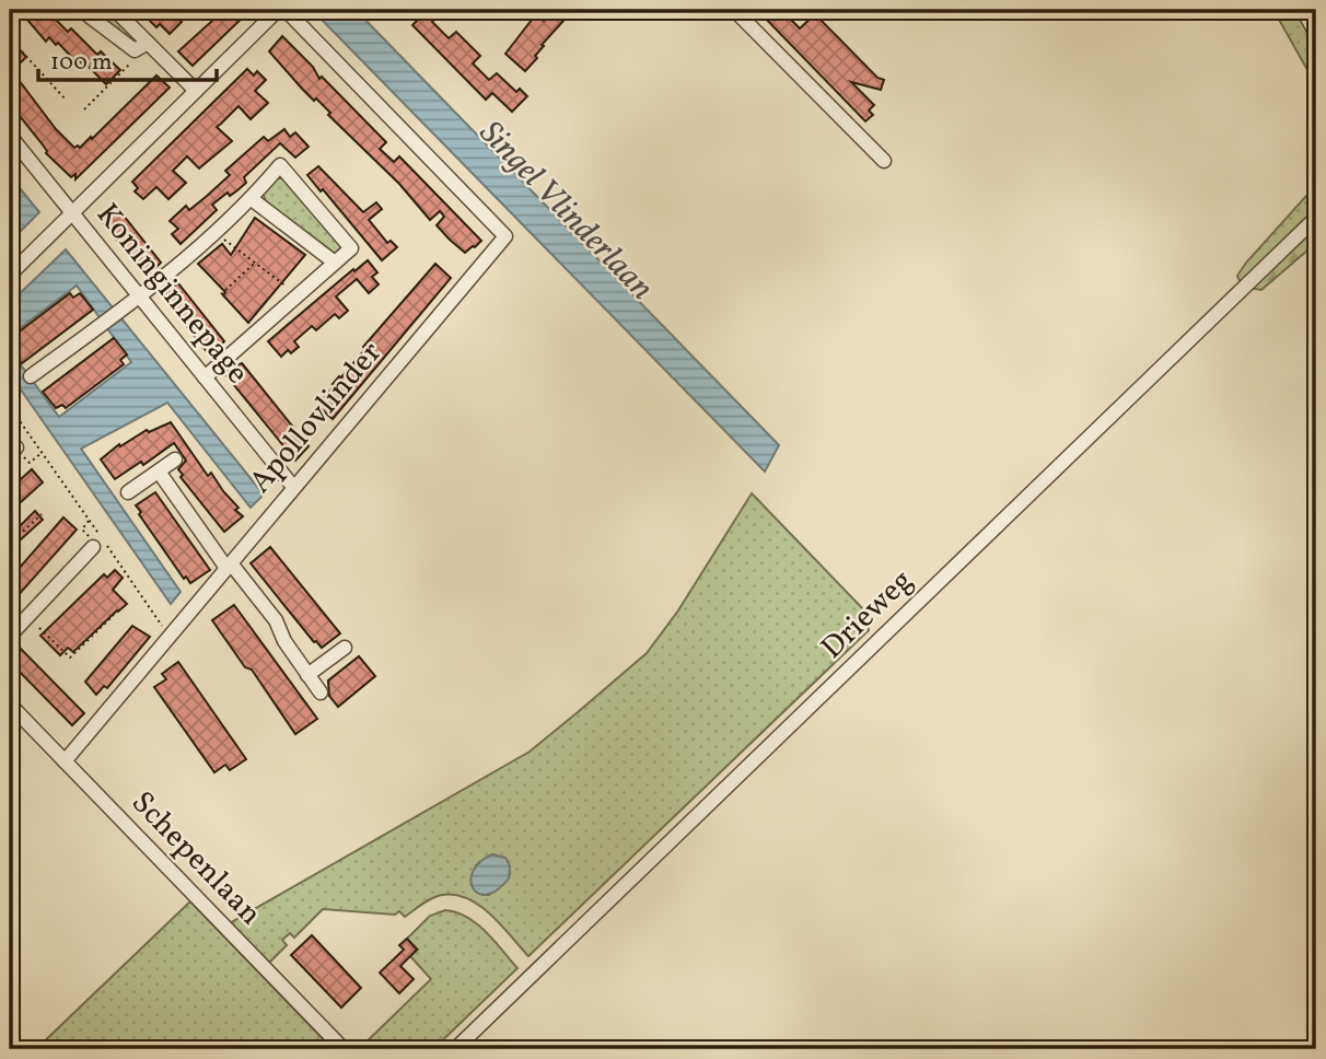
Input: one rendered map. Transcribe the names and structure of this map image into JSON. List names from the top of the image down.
{
  "streets": {
    "street": [
      "Koninginnepage",
      "Apollovlinder",
      "Drieweg",
      "Schepenlaan"
    ]
  },
  "crossings": [
    ["Koninginnepage", "Apollovlinder"],
    ["Apollovlinder", "Schepenlaan"]
  ],
  "water": ["Singel Vlinderlaan"],
  "scale_bar": "100 m"
}
